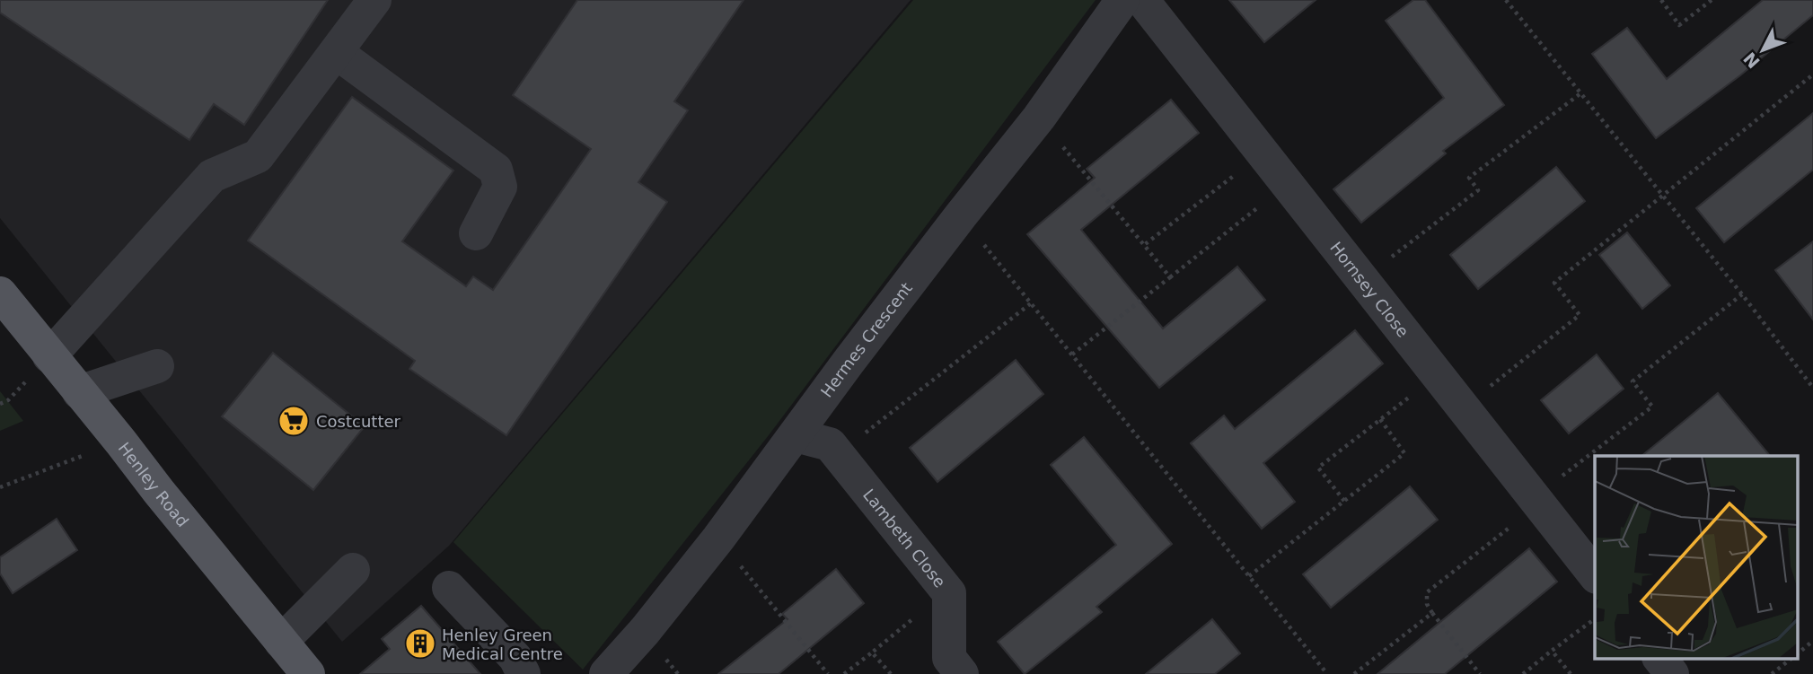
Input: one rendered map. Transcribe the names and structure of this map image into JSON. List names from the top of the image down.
{
  "streets": {
    "main road": ["Henley Road"],
    "street": ["Hornsey Close", "Hermes Crescent", "Lambeth Close"]
  },
  "places": {
    "supermarket": ["Costcutter"],
    "building": ["Henley Green Medical Centre"]
  },
  "north": "bottom left"
}
